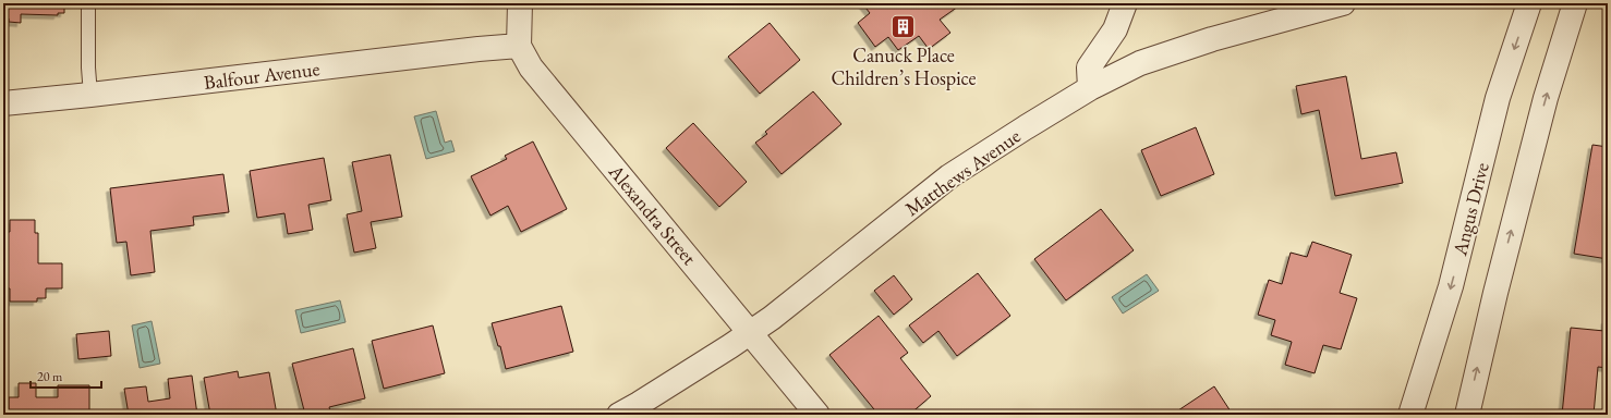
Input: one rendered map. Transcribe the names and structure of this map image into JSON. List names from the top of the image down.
{
  "streets": {
    "street": [
      "Balfour Avenue",
      "Matthews Avenue",
      "Angus Drive",
      "Alexandra Street"
    ]
  },
  "crossings": [
    ["Balfour Avenue", "Alexandra Street"],
    ["Matthews Avenue", "Alexandra Street"]
  ],
  "places": {
    "building": ["Canuck Place Children’s Hospice"]
  },
  "scale_bar": "20 m"
}
